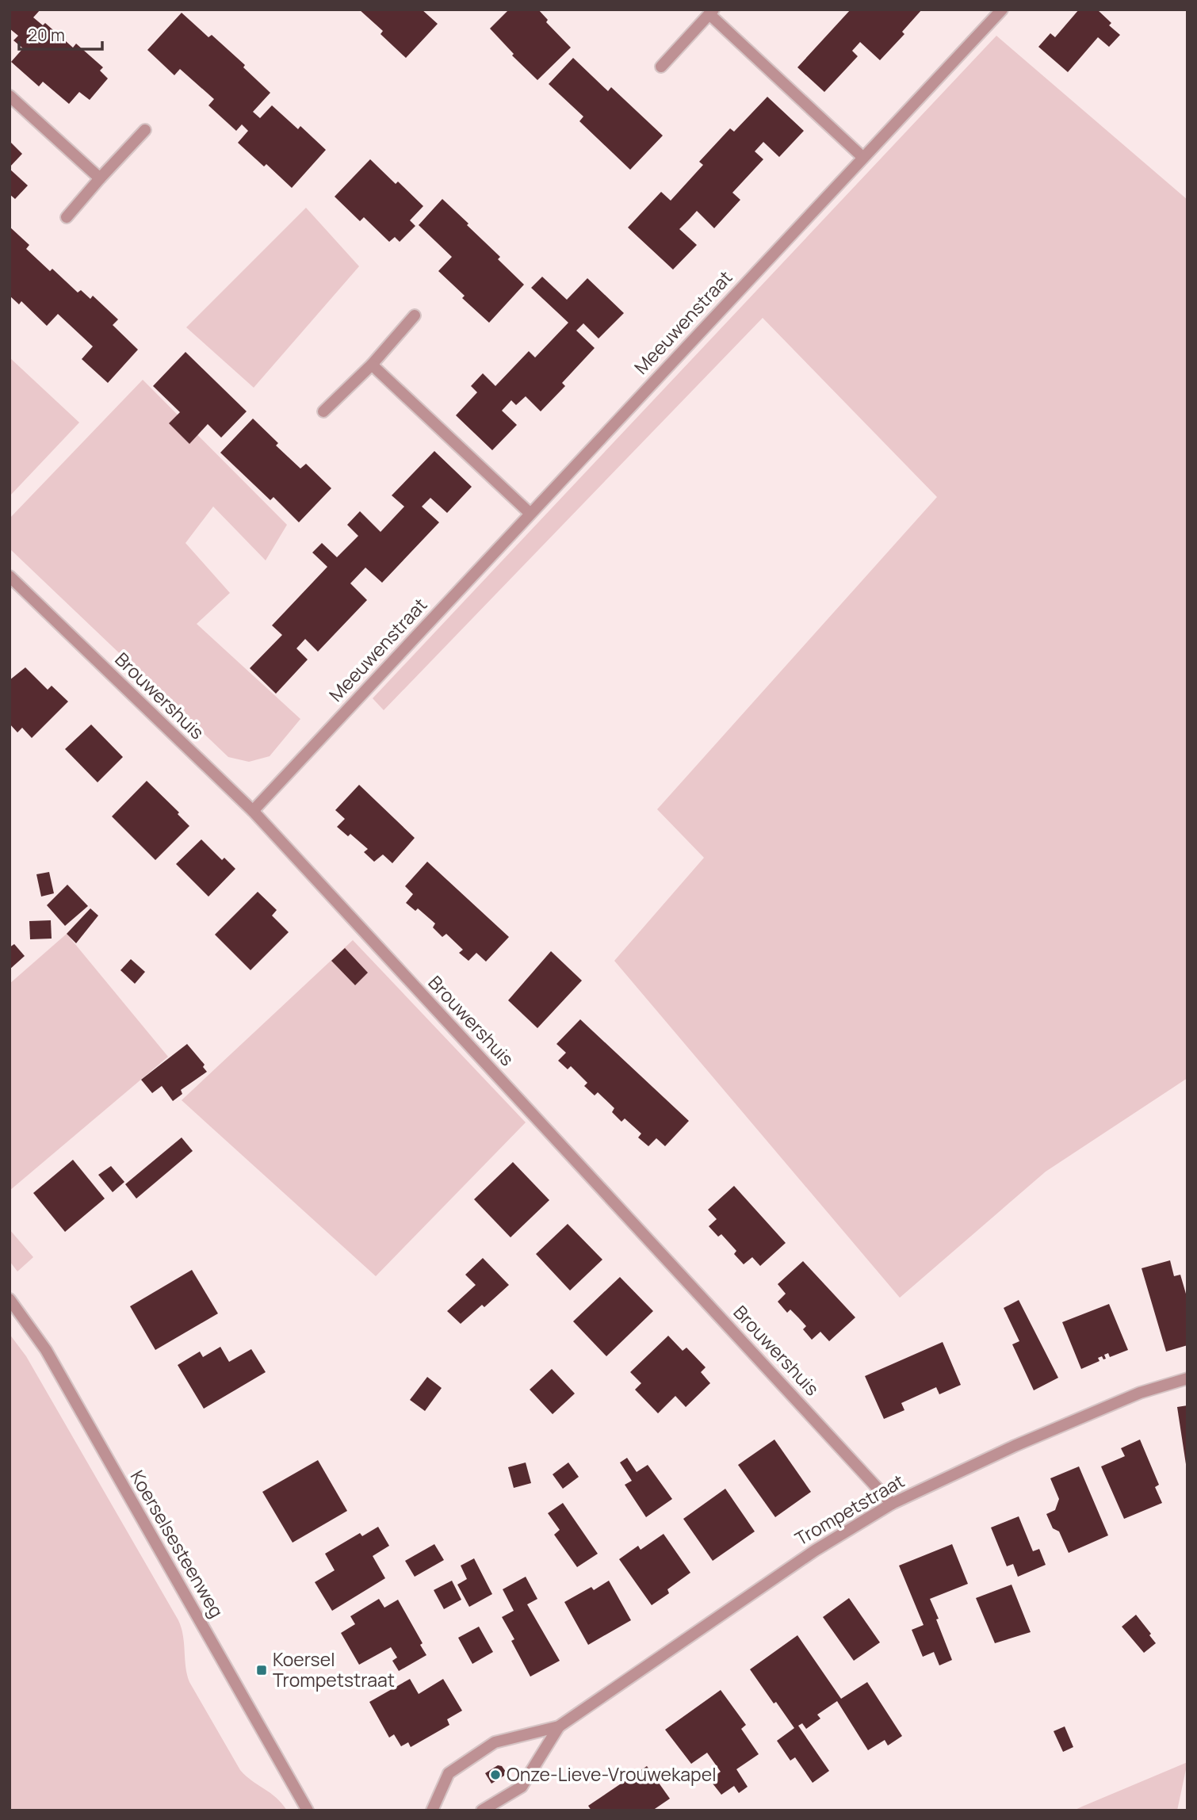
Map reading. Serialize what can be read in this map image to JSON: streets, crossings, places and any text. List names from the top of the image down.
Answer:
{
  "streets": {
    "street": [
      "Meeuwenstraat",
      "Brouwershuis",
      "Trompetstraat",
      "Koerselsesteenweg"
    ]
  },
  "crossings": [
    ["Meeuwenstraat", "Brouwershuis"],
    ["Brouwershuis", "Trompetstraat"]
  ],
  "places": {
    "transit": ["Koersel Trompetstraat"],
    "other": ["Onze-Lieve-Vrouwekapel"]
  },
  "scale_bar": "20 m"
}
